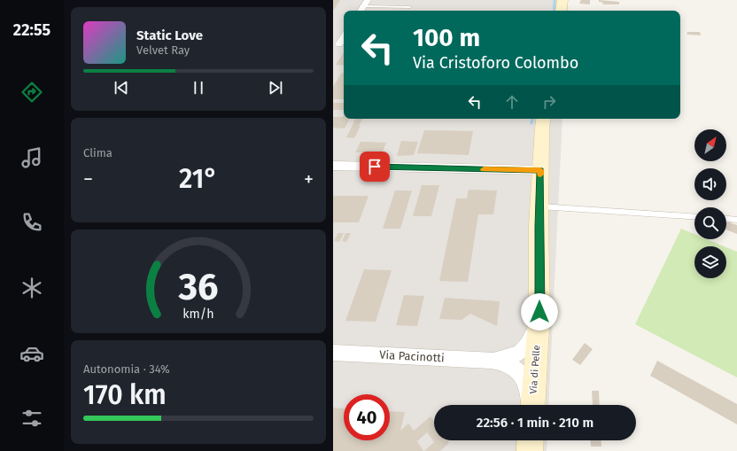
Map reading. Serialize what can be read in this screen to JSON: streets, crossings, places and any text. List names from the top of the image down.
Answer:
{
  "streets": {
    "street": ["Via Pacinotti", "Via di Pelle"]
  },
  "crossings": [
    ["Via Pacinotti", "Via di Pelle"]
  ],
  "north": "top right",
  "page": {
    "tabs": "22:55",
    "turn": ["100 m", "Via Cristoforo Colombo"],
    "song": ["Static Love", "Velvet Ray"],
    "tile": [
      "Clima",
      ["Autonomia · 34%", "170 km"]
    ],
    "heat": ["−", "21°", "+"],
    "limit": "40",
    "trip": "22:56 · 1 min · 210 m",
    "gauge": ["36", "km/h"]
  }
}
